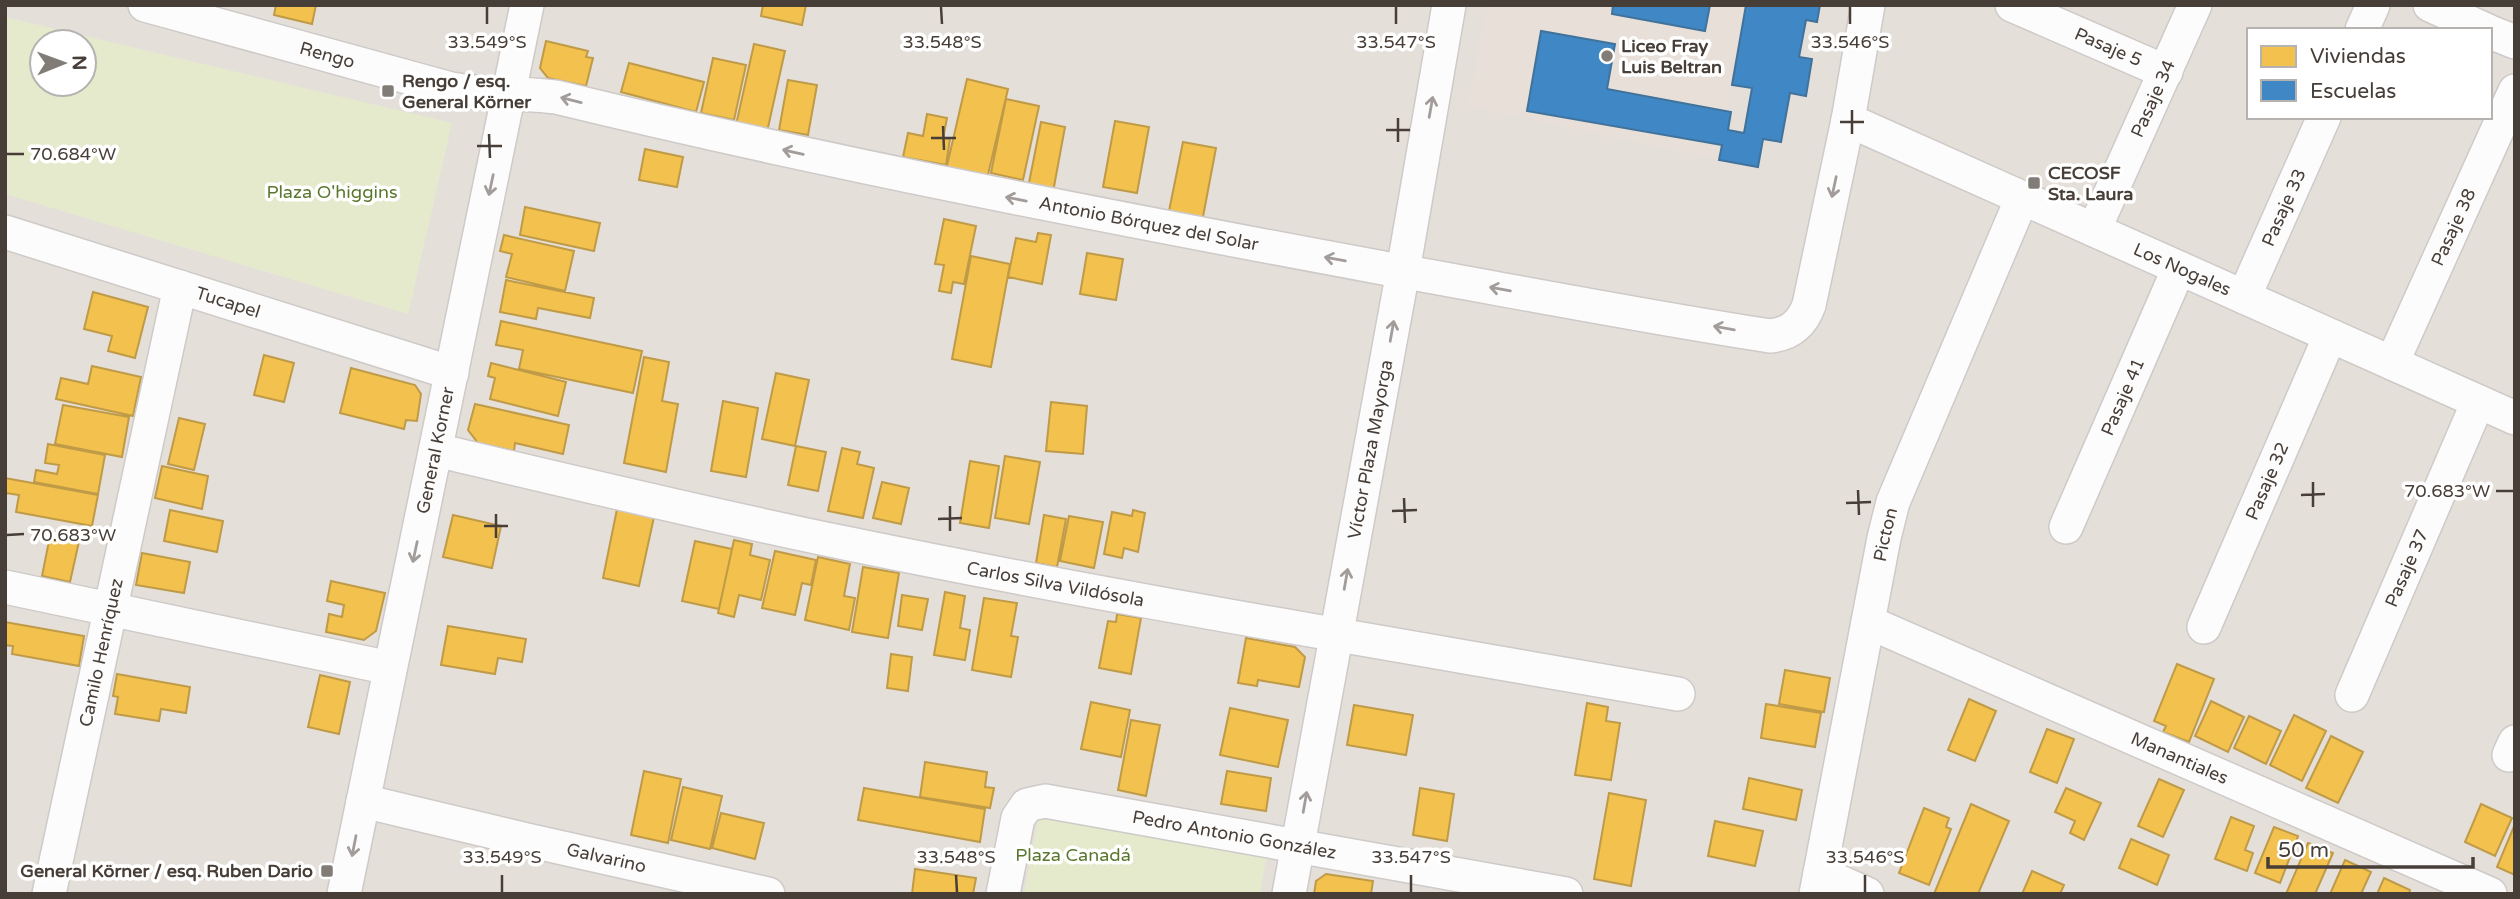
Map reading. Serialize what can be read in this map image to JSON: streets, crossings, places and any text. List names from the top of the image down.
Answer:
{
  "streets": {
    "street": [
      "Pasaje 5",
      "Rengo",
      "Pasaje 34",
      "Pasaje 33",
      "Antonio Bórquez del Solar",
      "Pasaje 38",
      "Los Nogales",
      "Tucapel",
      "Pasaje 41",
      "General Korner",
      "Víctor Plaza Mayorga",
      "Pasaje 32",
      "Picton",
      "Pasaje 37",
      "Carlos Silva Vildósola",
      "Camilo Henríquez",
      "Manantiales",
      "Pedro Antonio González",
      "Galvarino"
    ]
  },
  "crossings": [
    ["Pasaje 5", "Pasaje 34"],
    ["Rengo", "Antonio Bórquez del Solar"],
    ["Rengo", "General Korner"],
    ["Pasaje 34", "Los Nogales"],
    ["Pasaje 33", "Los Nogales"],
    ["Antonio Bórquez del Solar", "Los Nogales"],
    ["Antonio Bórquez del Solar", "General Korner"],
    ["Antonio Bórquez del Solar", "Víctor Plaza Mayorga"],
    ["Pasaje 38", "Los Nogales"],
    ["Los Nogales", "Pasaje 41"],
    ["Los Nogales", "Pasaje 32"],
    ["Los Nogales", "Picton"],
    ["Los Nogales", "Pasaje 37"],
    ["Tucapel", "General Korner"],
    ["Tucapel", "Camilo Henríquez"],
    ["General Korner", "Carlos Silva Vildósola"],
    ["General Korner", "Galvarino"],
    ["Víctor Plaza Mayorga", "Carlos Silva Vildósola"],
    ["Víctor Plaza Mayorga", "Pedro Antonio González"],
    ["Picton", "Manantiales"]
  ],
  "one_way": ["Antonio Bórquez del Solar", "General Korner", "Víctor Plaza Mayorga"],
  "parks": ["Plaza O'higgins", "Plaza Canadá"],
  "places": {
    "other": ["Liceo Fray Luis Beltran"],
    "transit": ["Rengo / esq. General Körner", "CECOSF Sta. Laura", "General Körner / esq. Ruben Dario"]
  },
  "legend": ["Viviendas", "Escuelas"],
  "scale_bar": "50 m",
  "north": "right",
  "coordinates": [
    "33.549°S",
    "33.548°S",
    "33.547°S",
    "33.546°S",
    "70.684°W",
    "70.683°W"
  ]
}
